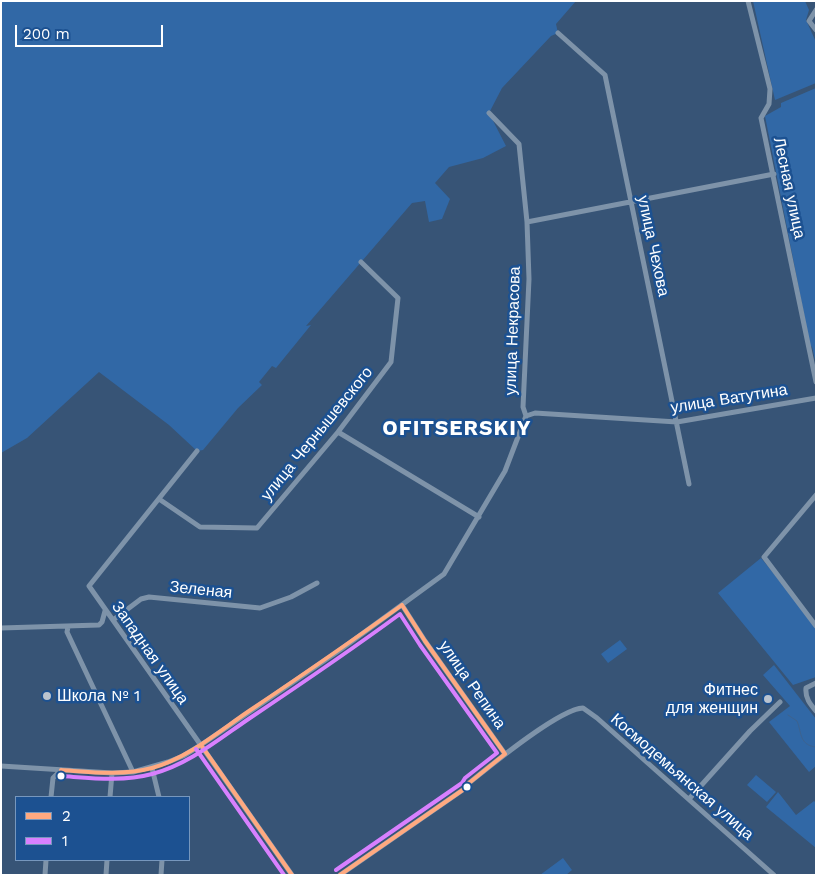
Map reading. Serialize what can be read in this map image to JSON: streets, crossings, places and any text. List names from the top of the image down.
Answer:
{
  "streets": {
    "street": [
      "Лесная улица",
      "улица Чехова",
      "улица Некрасова",
      "улица Ватутина",
      "улица Чернышевского",
      "Зеленая",
      "Западная улица",
      "улица Репина",
      "Космодемьянская улица"
    ]
  },
  "crossings": [
    ["улица Чехова", "улица Ватутина"],
    ["улица Некрасова", "улица Ватутина"],
    ["улица Некрасова", "Западная улица"],
    ["улица Некрасова", "улица Репина"],
    ["улица Чернышевского", "Западная улица"],
    ["Зеленая", "Западная улица"],
    ["улица Репина", "Космодемьянская улица"]
  ],
  "districts": ["OFITSERSKIY"],
  "places": ["Школа № 1", "Фитнес для женщин"],
  "lines": ["transit line 2", "transit line 1"],
  "legend": ["2", "1"],
  "scale_bar": "200 m"
}
